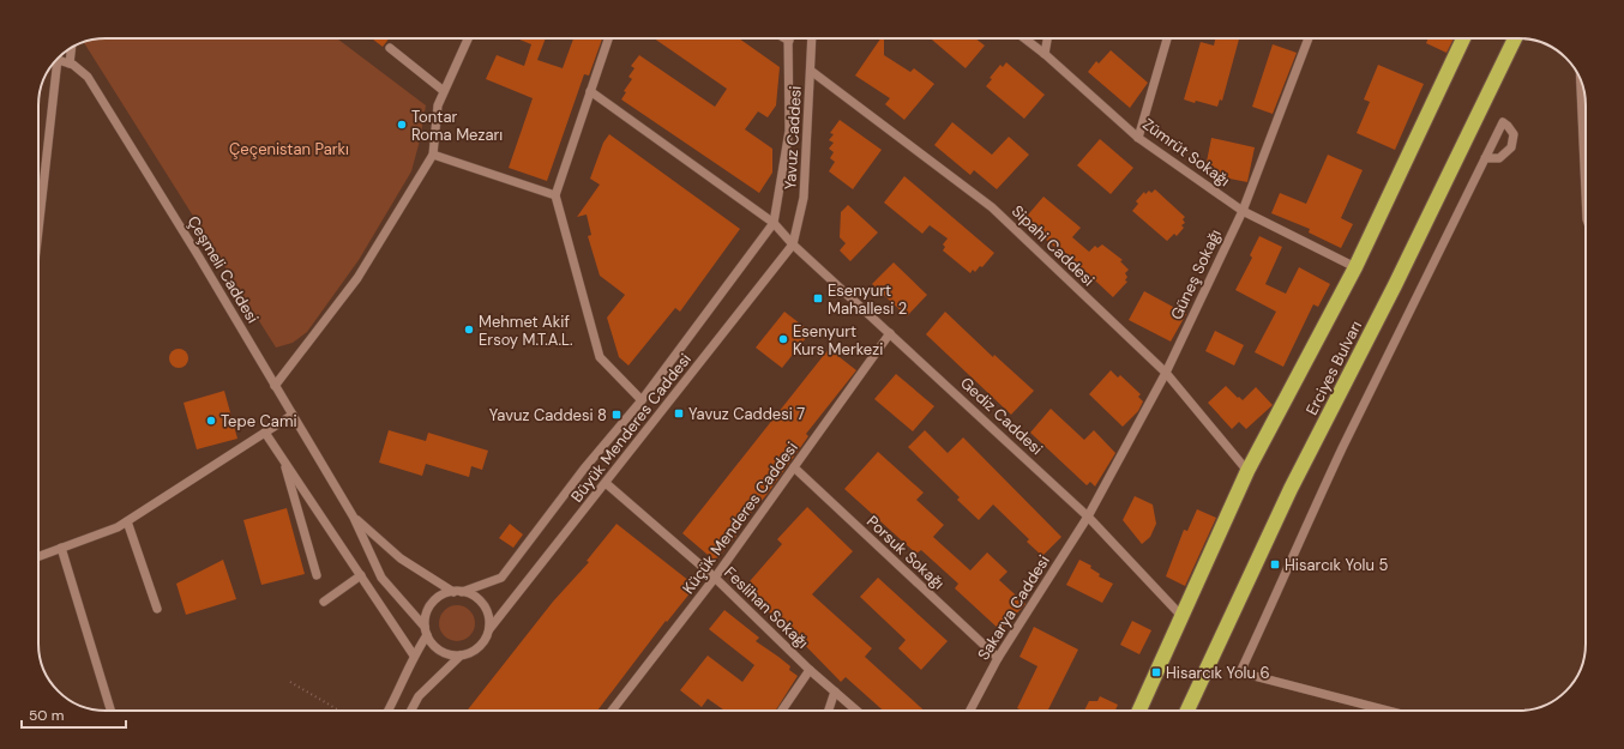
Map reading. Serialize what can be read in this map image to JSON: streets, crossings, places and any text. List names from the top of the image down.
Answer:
{
  "streets": {
    "highway": ["Erciyes Bulvarı"],
    "street": [
      "Yavuz Caddesi",
      "Zümrüt Sokağı",
      "Sipahi Caddesi",
      "Çeşmeli Caddesi",
      "Güneş Sokağı",
      "Gediz Caddesi",
      "Büyük Menderes Caddesi",
      "Küçük Menderes Caddesi",
      "Porsuk Sokağı",
      "Feslihan Sokağı",
      "Sakarya Caddesi"
    ]
  },
  "crossings": [
    ["Yavuz Caddesi", "Sipahi Caddesi"],
    ["Yavuz Caddesi", "Gediz Caddesi"],
    ["Yavuz Caddesi", "Büyük Menderes Caddesi"],
    ["Zümrüt Sokağı", "Güneş Sokağı"],
    ["Zümrüt Sokağı", "Erciyes Bulvarı"],
    ["Sipahi Caddesi", "Güneş Sokağı"],
    ["Sipahi Caddesi", "Erciyes Bulvarı"],
    ["Çeşmeli Caddesi", "Büyük Menderes Caddesi"],
    ["Güneş Sokağı", "Gediz Caddesi"],
    ["Güneş Sokağı", "Sakarya Caddesi"],
    ["Erciyes Bulvarı", "Gediz Caddesi"],
    ["Gediz Caddesi", "Büyük Menderes Caddesi"],
    ["Gediz Caddesi", "Küçük Menderes Caddesi"],
    ["Gediz Caddesi", "Sakarya Caddesi"],
    ["Büyük Menderes Caddesi", "Feslihan Sokağı"],
    ["Küçük Menderes Caddesi", "Porsuk Sokağı"],
    ["Küçük Menderes Caddesi", "Feslihan Sokağı"],
    ["Porsuk Sokağı", "Sakarya Caddesi"]
  ],
  "parks": ["Çeçenistan Parkı"],
  "places": {
    "other": [
      "Tontar Roma Mezarı",
      "Mehmet Akif Ersoy M.T.A.L.",
      "Esenyurt Kurs Merkezi",
      "Tepe Cami"
    ],
    "transit": [
      "Esenyurt Mahallesi 2",
      "Yavuz Caddesi 7",
      "Yavuz Caddesi 8",
      "Hisarcık Yolu 5",
      "Hisarcık Yolu 6"
    ]
  },
  "scale_bar": "50 m"
}
